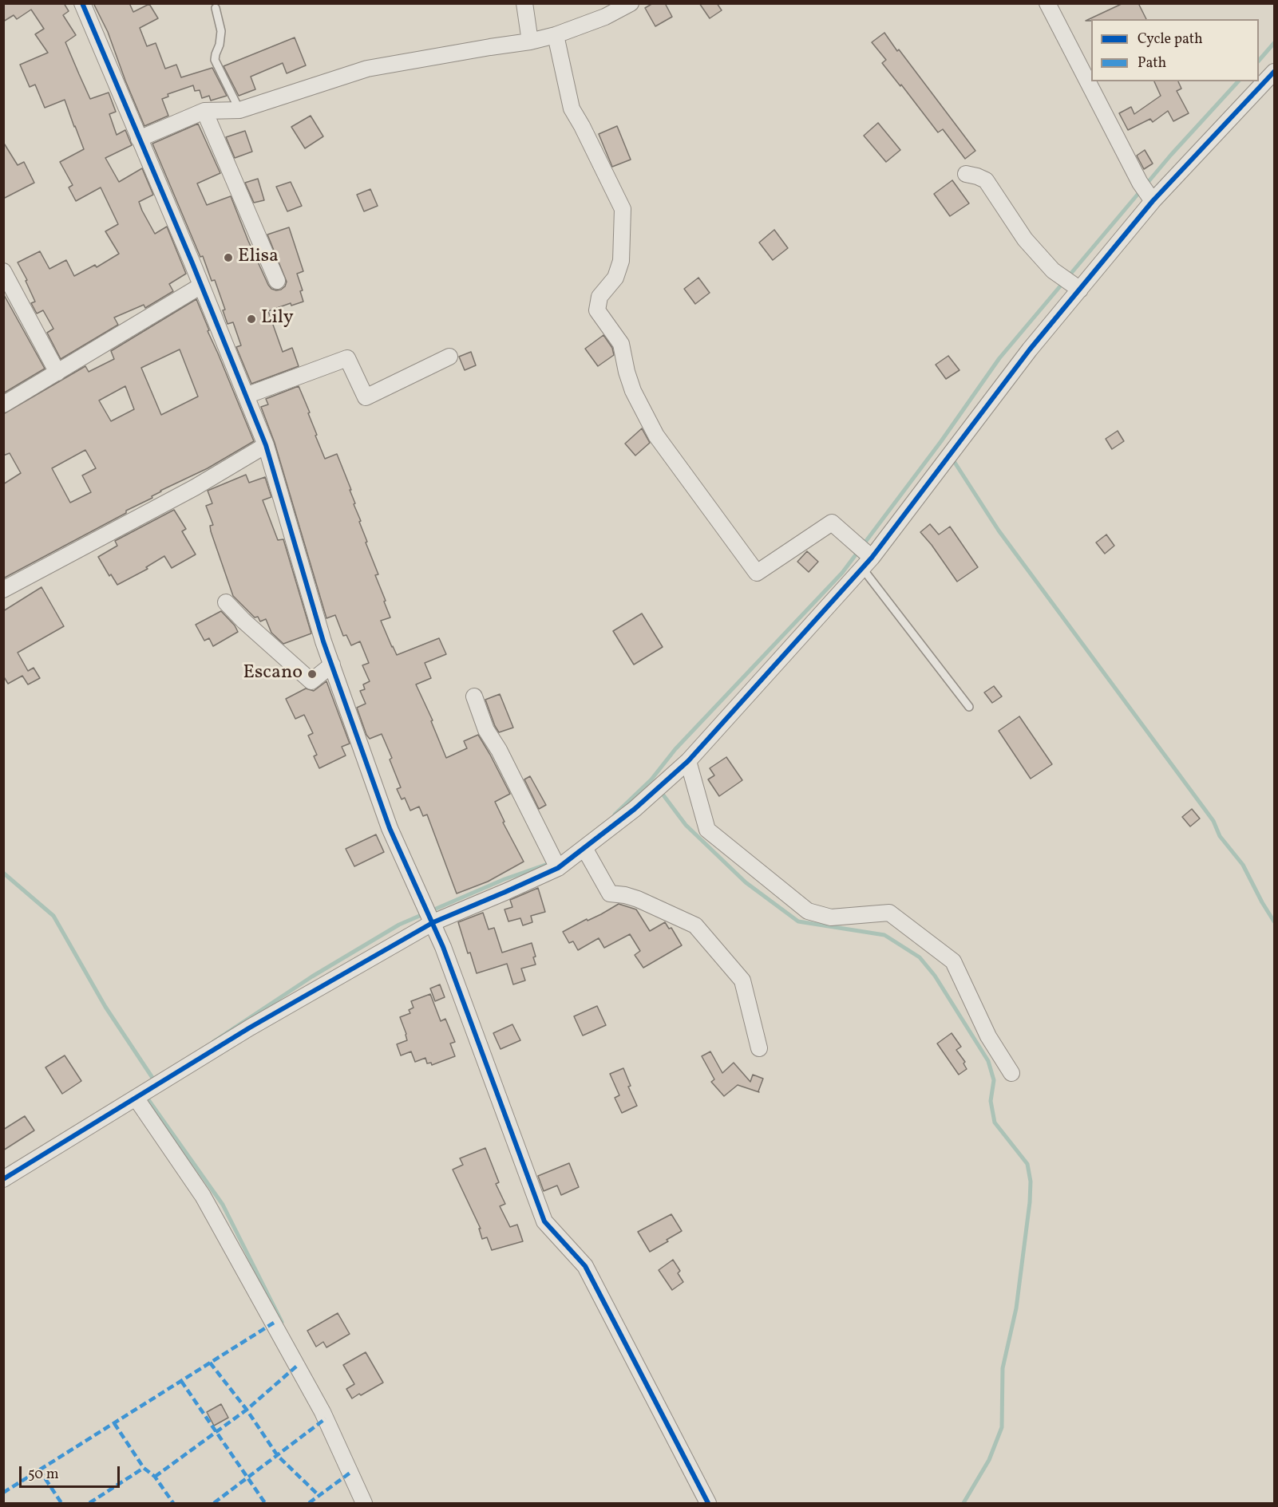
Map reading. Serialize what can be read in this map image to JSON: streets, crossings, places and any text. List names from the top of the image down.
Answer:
{
  "places": ["Elisa", "Lily", "Escano"],
  "legend": ["Cycle path", "Path"],
  "scale_bar": "50 m"
}
